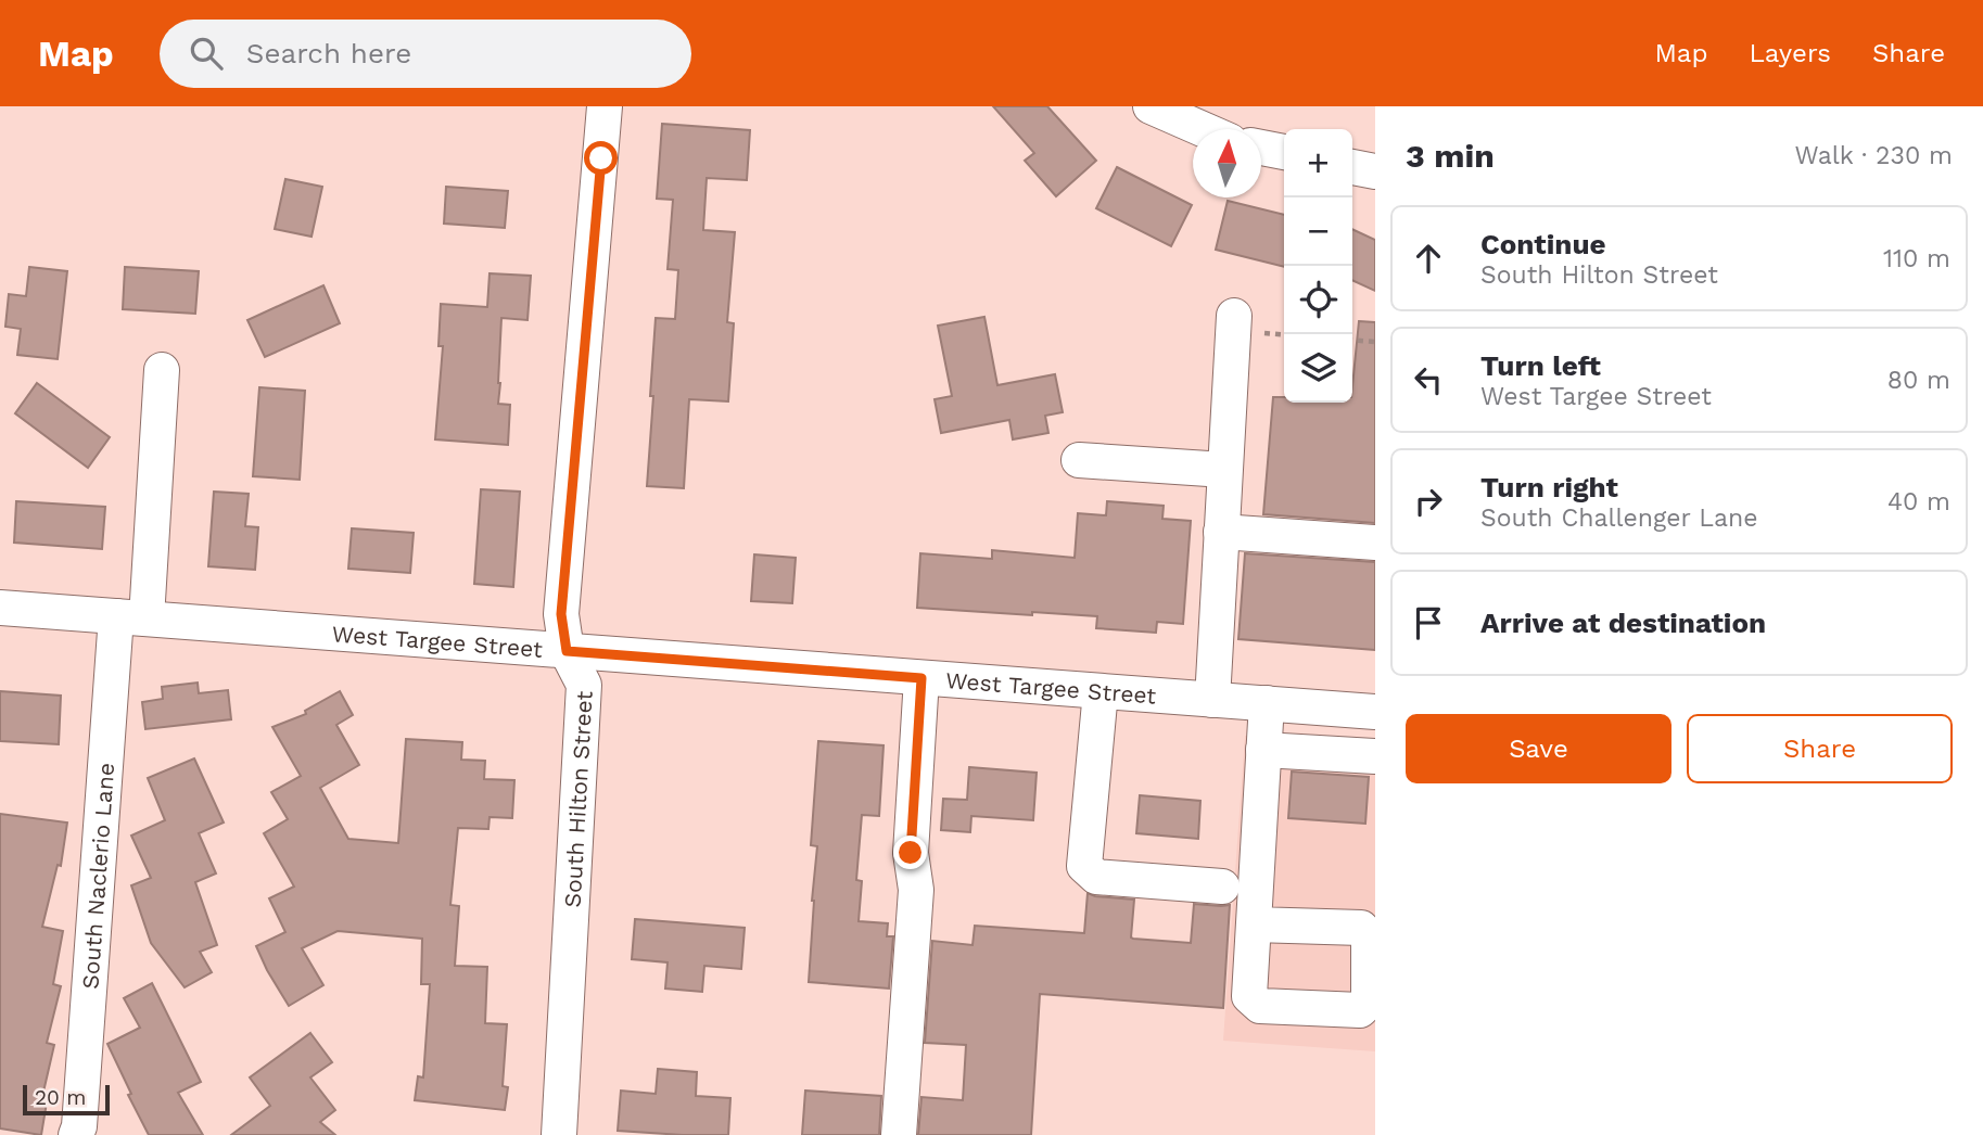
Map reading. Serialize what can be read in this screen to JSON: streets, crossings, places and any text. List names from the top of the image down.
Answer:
{
  "streets": {
    "street": ["West Targee Street", "South Hilton Street", "South Naclerio Lane"]
  },
  "crossings": [
    ["West Targee Street", "South Hilton Street"],
    ["West Targee Street", "South Naclerio Lane"]
  ],
  "scale_bar": "20 m",
  "north": "top",
  "page": {
    "header": "Map",
    "search": "Search here",
    "nav": ["Map", "Layers", "Share"],
    "heading": ["3 min", "Walk · 230 m"],
    "map_buttons": ["+", "−"],
    "list": [
      ["Continue", "South Hilton Street", "110 m"],
      ["Turn left", "West Targee Street", "80 m"],
      ["Turn right", "South Challenger Lane", "40 m"],
      "Arrive at destination"
    ],
    "buttons": ["Save", "Share"],
    "scale": "20 m"
  }
}
